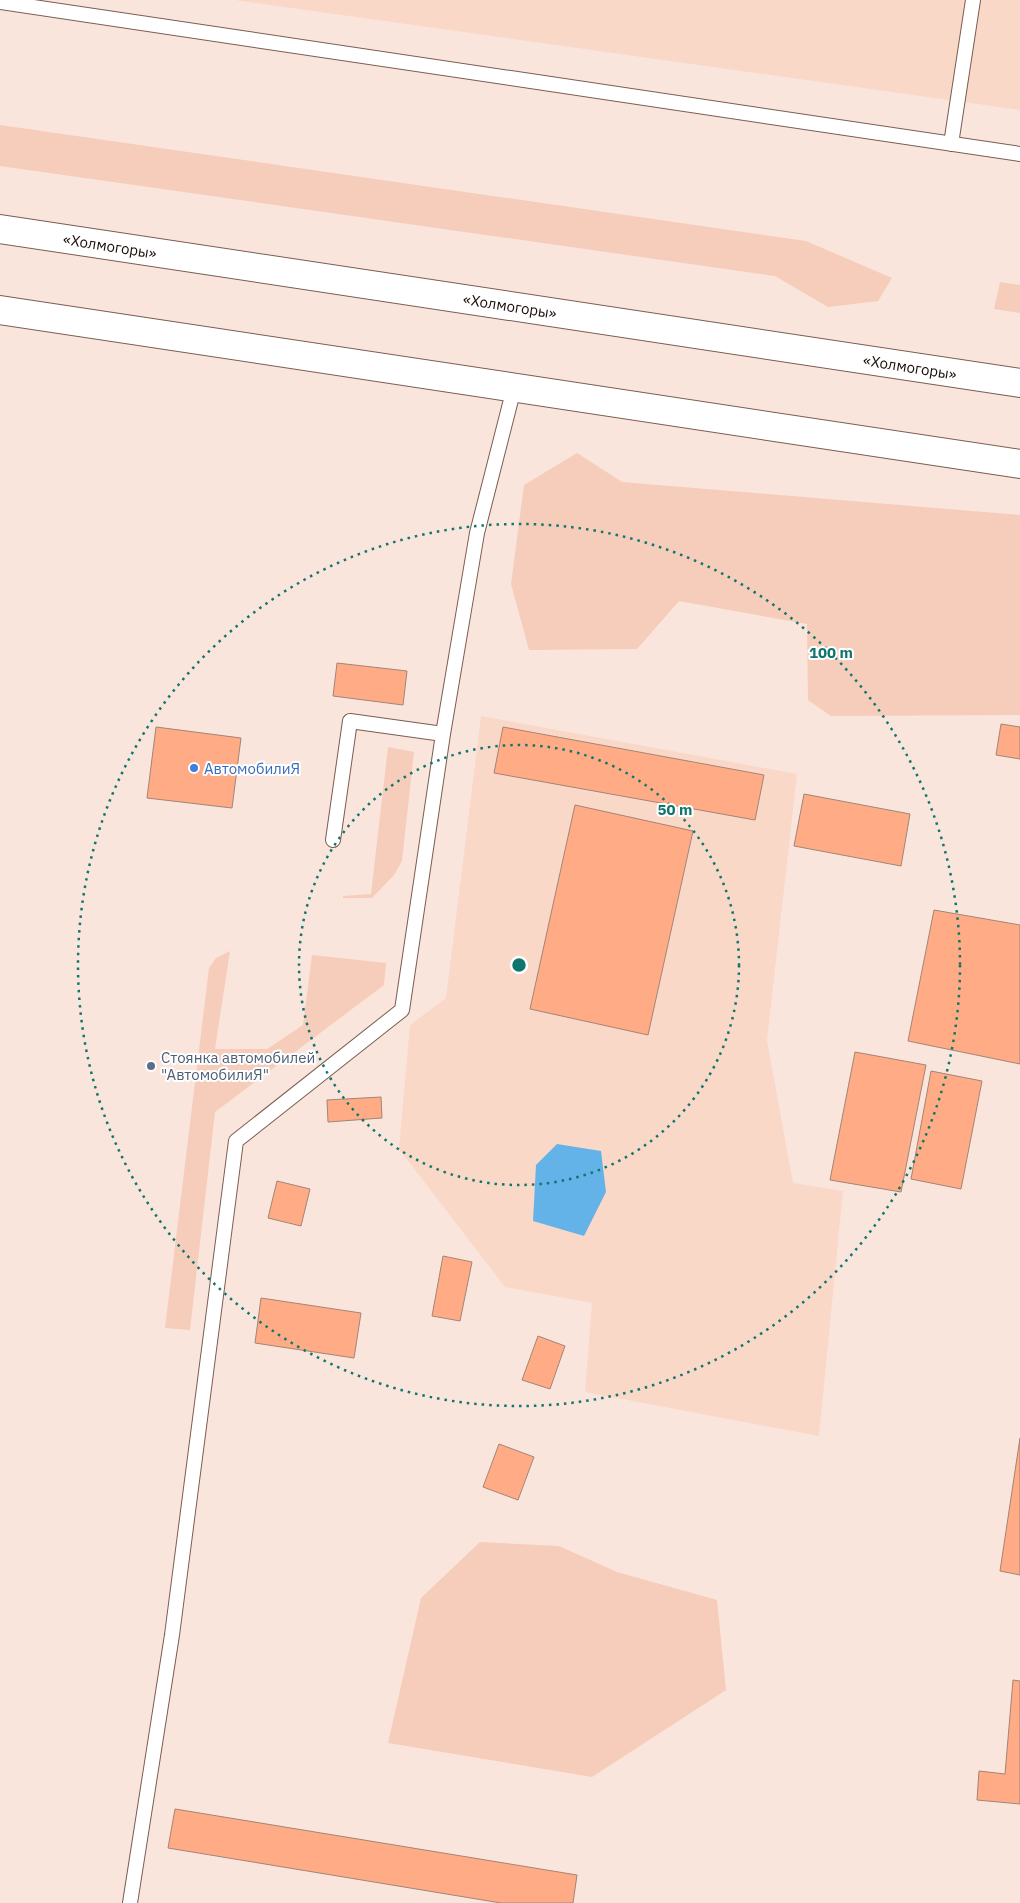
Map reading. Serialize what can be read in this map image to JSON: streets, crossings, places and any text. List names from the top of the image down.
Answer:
{
  "streets": {
    "highway": ["«Холмогоры»"]
  },
  "places": ["АвтомобилиЯ", "Стоянка автомобилей \"АвтомобилиЯ\""],
  "rings": ["100 m", "50 m"]
}
